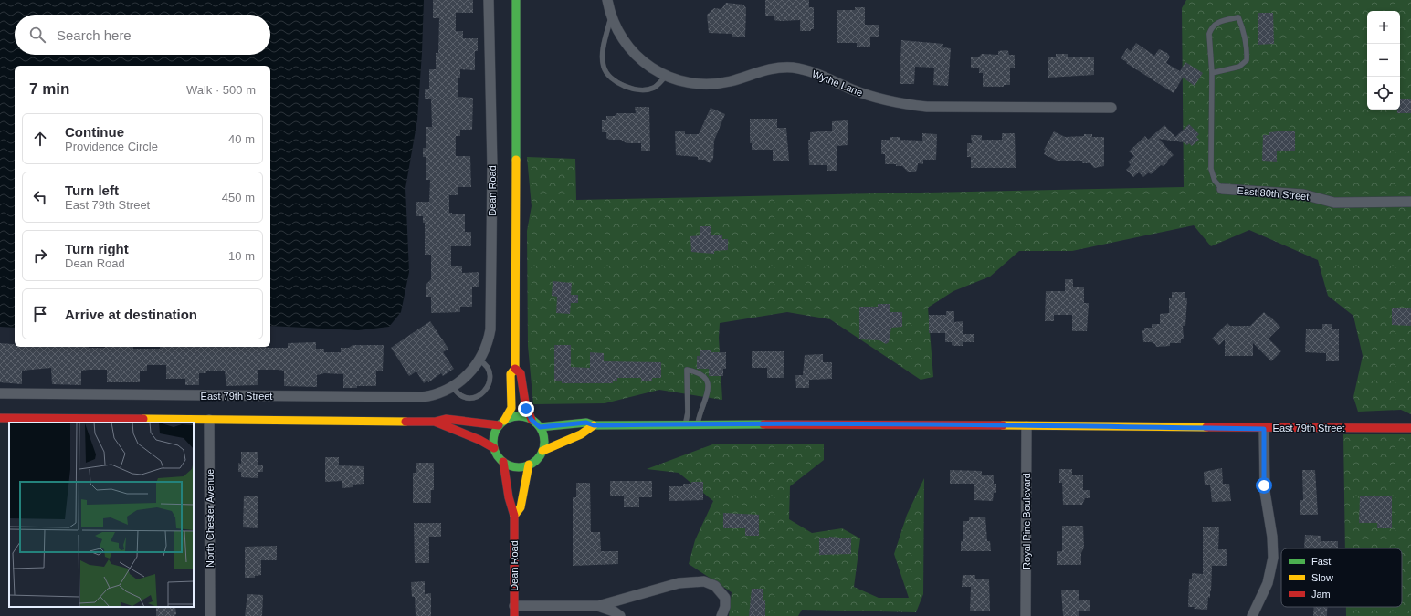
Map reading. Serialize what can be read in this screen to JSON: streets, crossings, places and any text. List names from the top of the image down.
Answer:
{
  "streets": {
    "street": [
      "Wythe Lane",
      "Dean Road",
      "East 80th Street",
      "East 79th Street",
      "North Chester Avenue",
      "Royal Pine Boulevard"
    ]
  },
  "crossings": [
    ["Dean Road", "East 79th Street"],
    ["East 79th Street", "Royal Pine Boulevard"]
  ],
  "legend": ["Fast", "Slow", "Jam"],
  "page": {
    "map_buttons": ["+", "−"],
    "search": "Search here",
    "heading": ["7 min", "Walk · 500 m"],
    "list": [
      ["Continue", "Providence Circle", "40 m"],
      ["Turn left", "East 79th Street", "450 m"],
      ["Turn right", "Dean Road", "10 m"],
      "Arrive at destination"
    ]
  }
}
